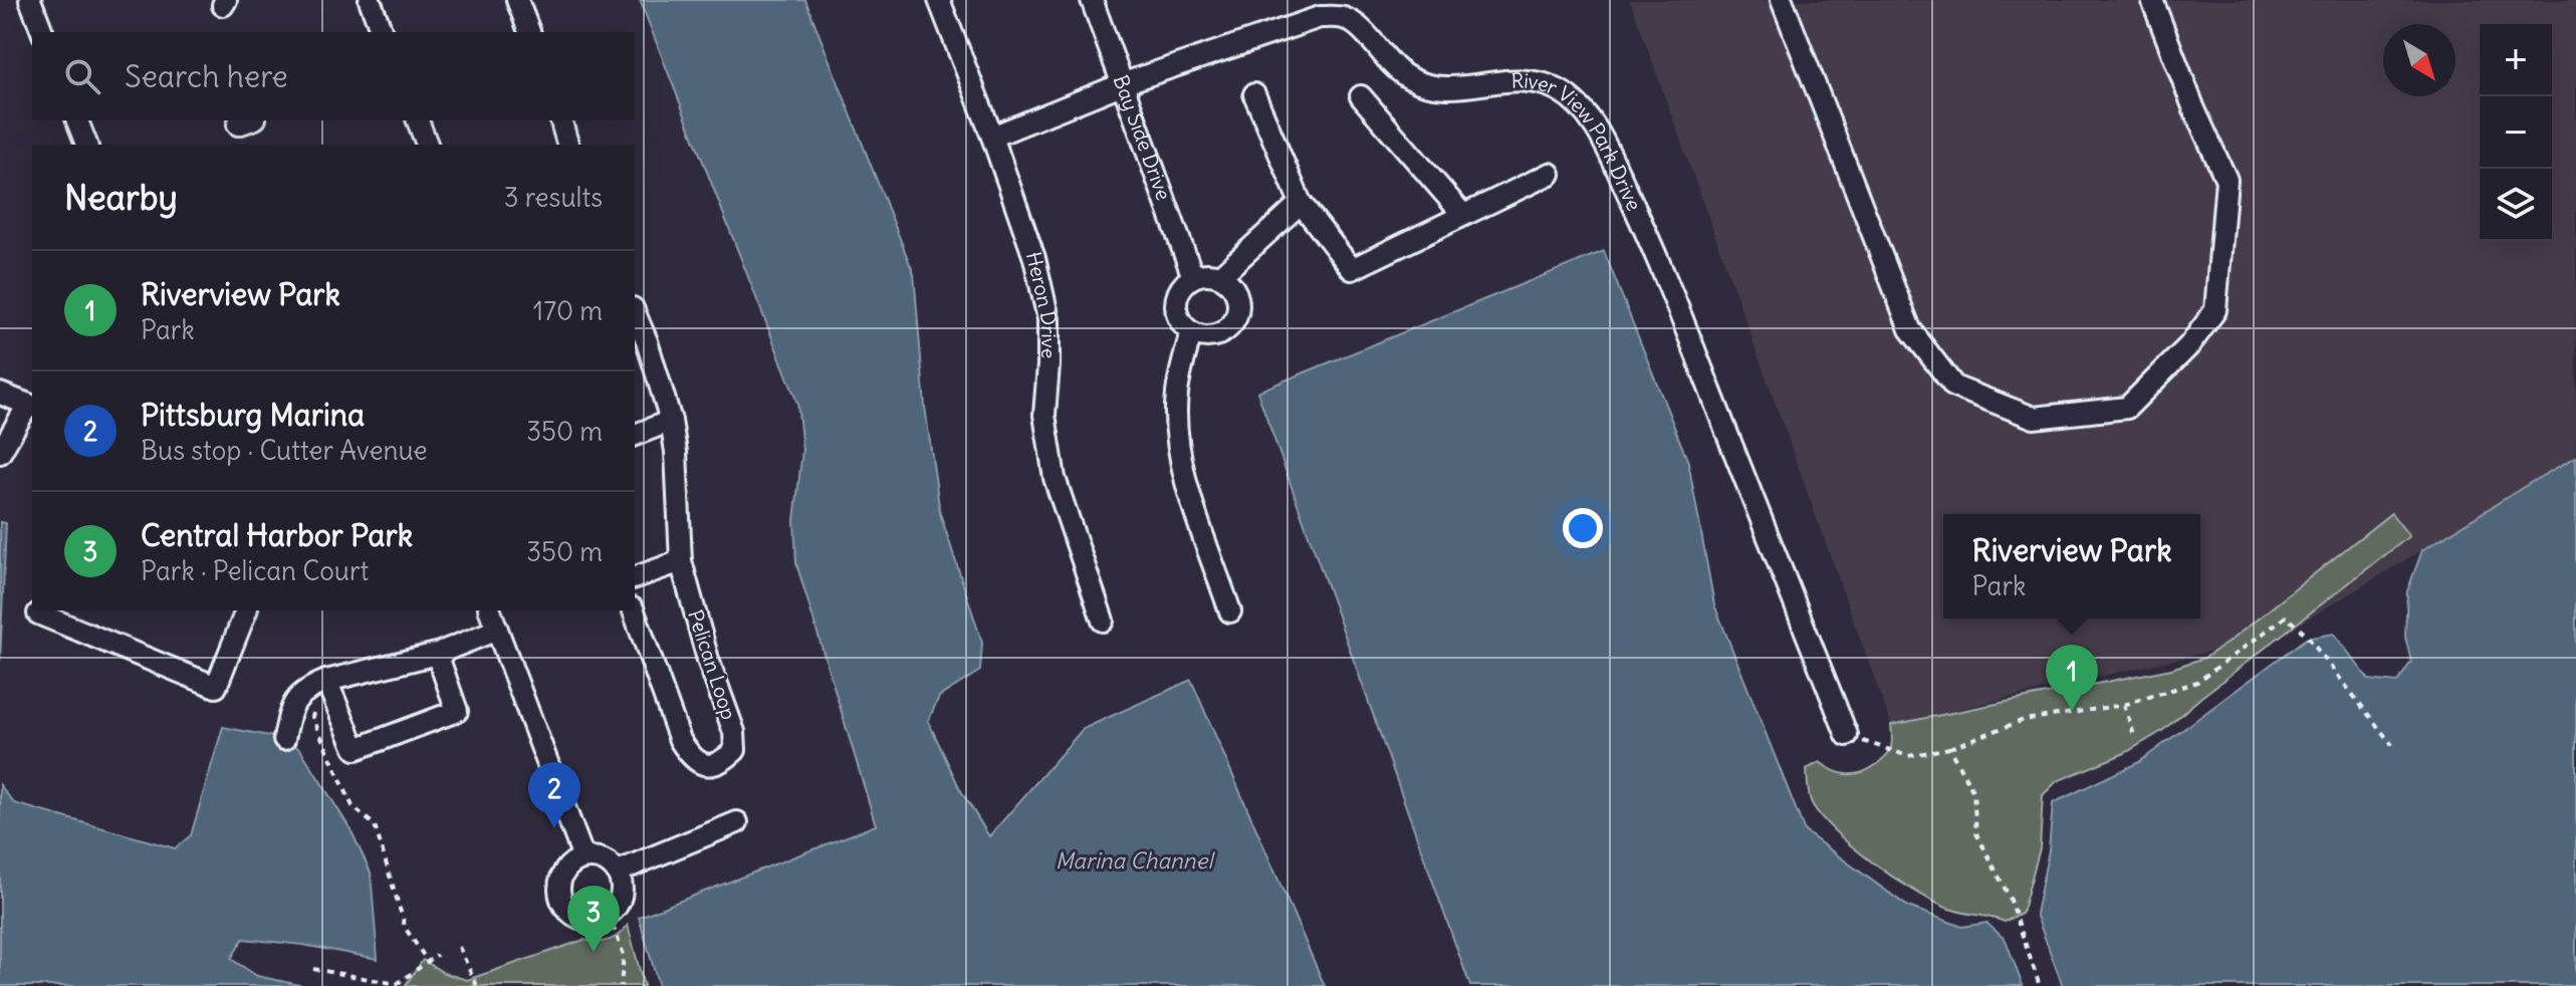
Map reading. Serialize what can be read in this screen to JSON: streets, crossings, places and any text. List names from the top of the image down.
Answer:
{
  "streets": {
    "street": [
      "Bay Side Drive",
      "River View Park Drive",
      "Heron Drive",
      "Pelican Loop"
    ]
  },
  "crossings": [
    ["Bay Side Drive", "River View Park Drive"],
    ["River View Park Drive", "Heron Drive"]
  ],
  "water": ["Marina Channel"],
  "north": "bottom right",
  "page": {
    "map_buttons": ["+", "−"],
    "search": "Search here",
    "heading": ["Nearby", "3 results"],
    "list": [
      {
        "mark": "1",
        "name": "Riverview Park",
        "note": "Park",
        "value": "170 m"
      },
      {
        "mark": "2",
        "name": "Pittsburg Marina",
        "note": "Bus stop · Cutter Avenue",
        "value": "350 m"
      },
      {
        "mark": "3",
        "name": "Central Harbor Park",
        "note": "Park · Pelican Court",
        "value": "350 m"
      }
    ],
    "popup": ["Riverview Park", "Park"],
    "pins": ["1", "2", "3"]
  }
}
